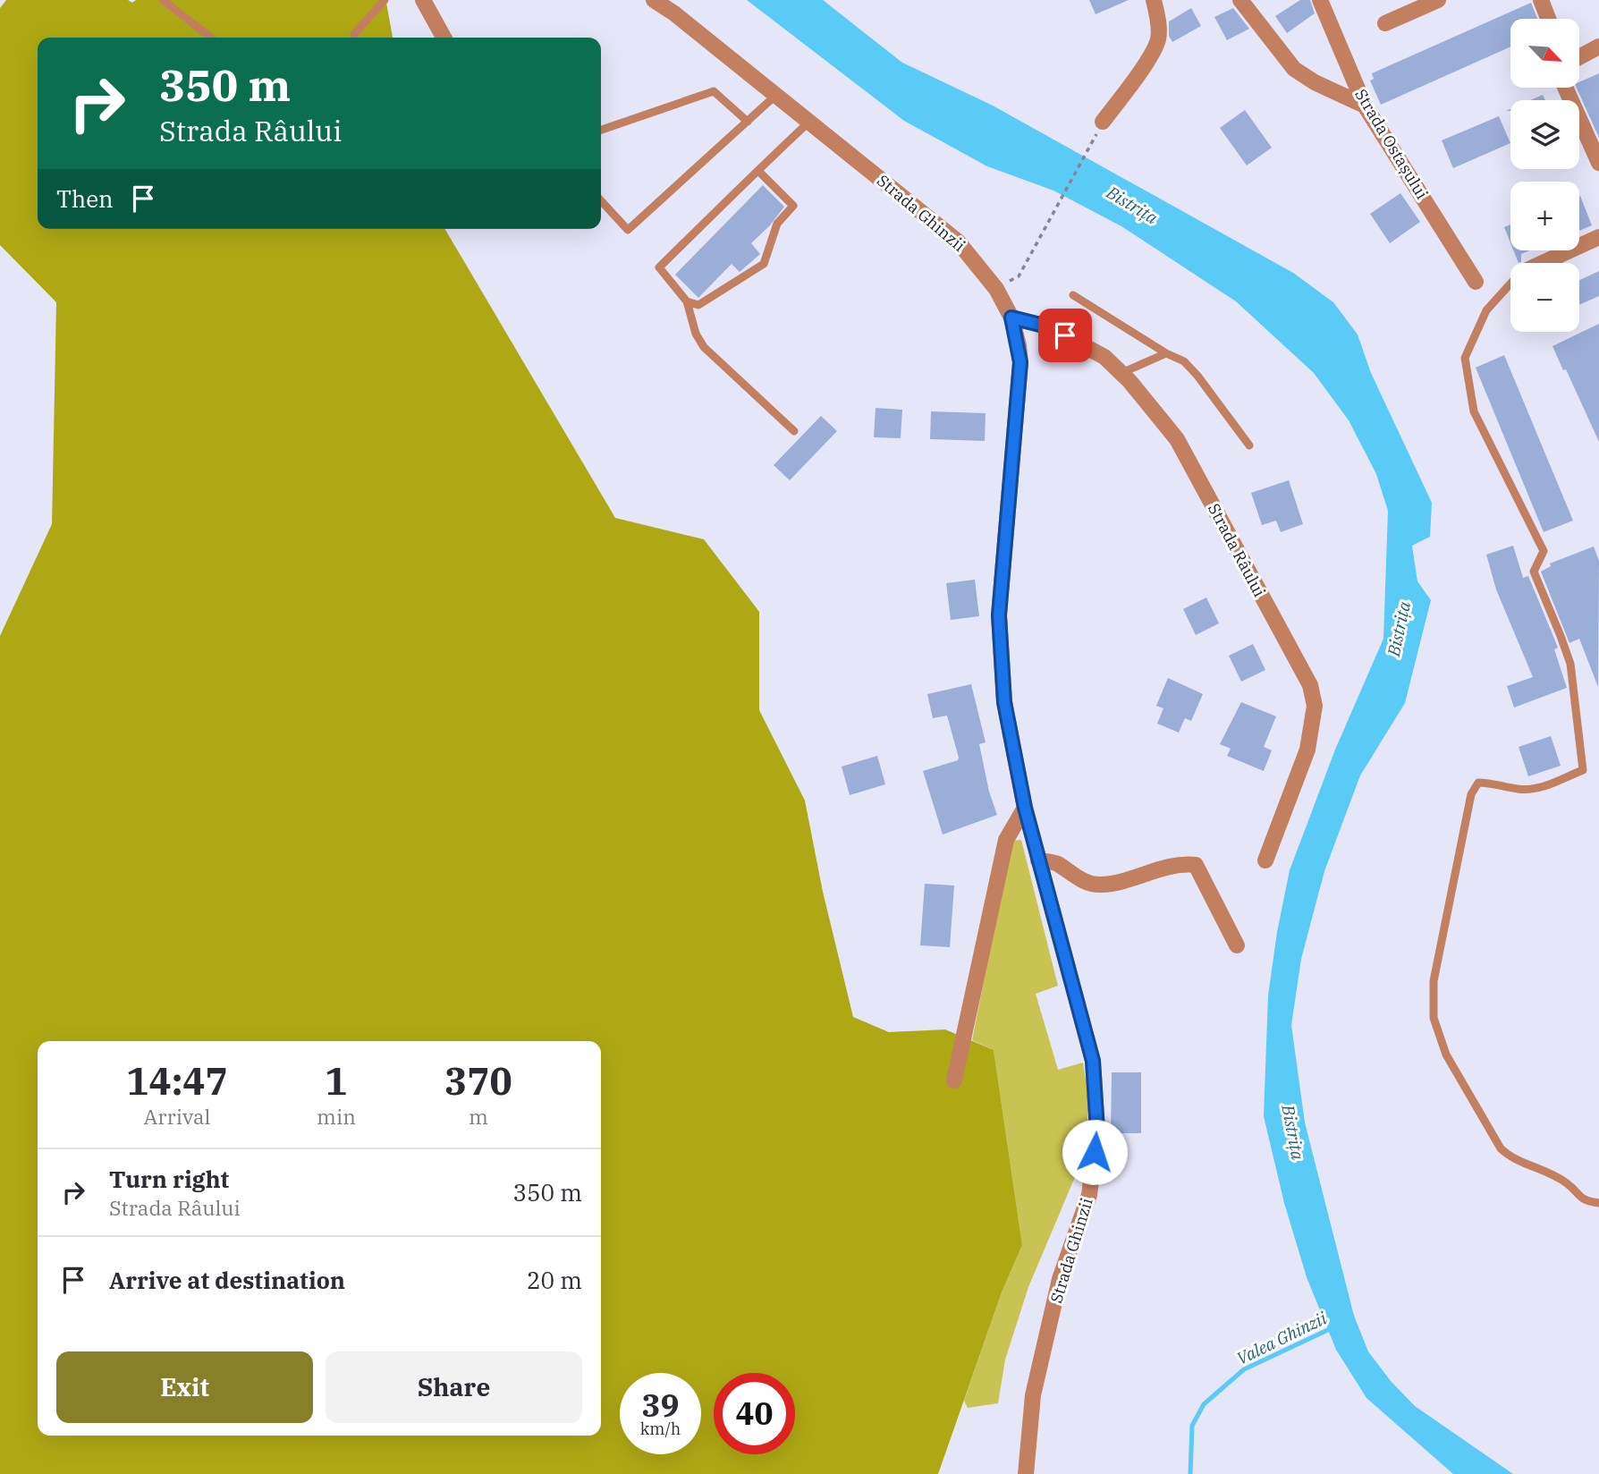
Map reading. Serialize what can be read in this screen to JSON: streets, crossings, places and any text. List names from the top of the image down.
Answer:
{
  "streets": {
    "street": ["Strada Ostașului", "Strada Ghinzii", "Strada Râului"]
  },
  "crossings": [
    ["Strada Ghinzii", "Strada Râului"]
  ],
  "water": ["Bistrița", "Valea Ghinzii"],
  "north": "bottom right",
  "page": {
    "map_buttons": ["+", "−"],
    "turn": ["350 m", "Strada Râului"],
    "then": "Then",
    "eta": [
      "14:47",
      "Arrival",
      "1",
      "min",
      "370",
      "m"
    ],
    "list": [
      {
        "name": "Turn right",
        "note": "Strada Râului",
        "value": "350 m"
      },
      {
        "name": "Arrive at destination",
        "value": "20 m"
      }
    ],
    "buttons": ["Exit", "Share"],
    "speed": "39 km/h",
    "limit": "40"
  }
}
